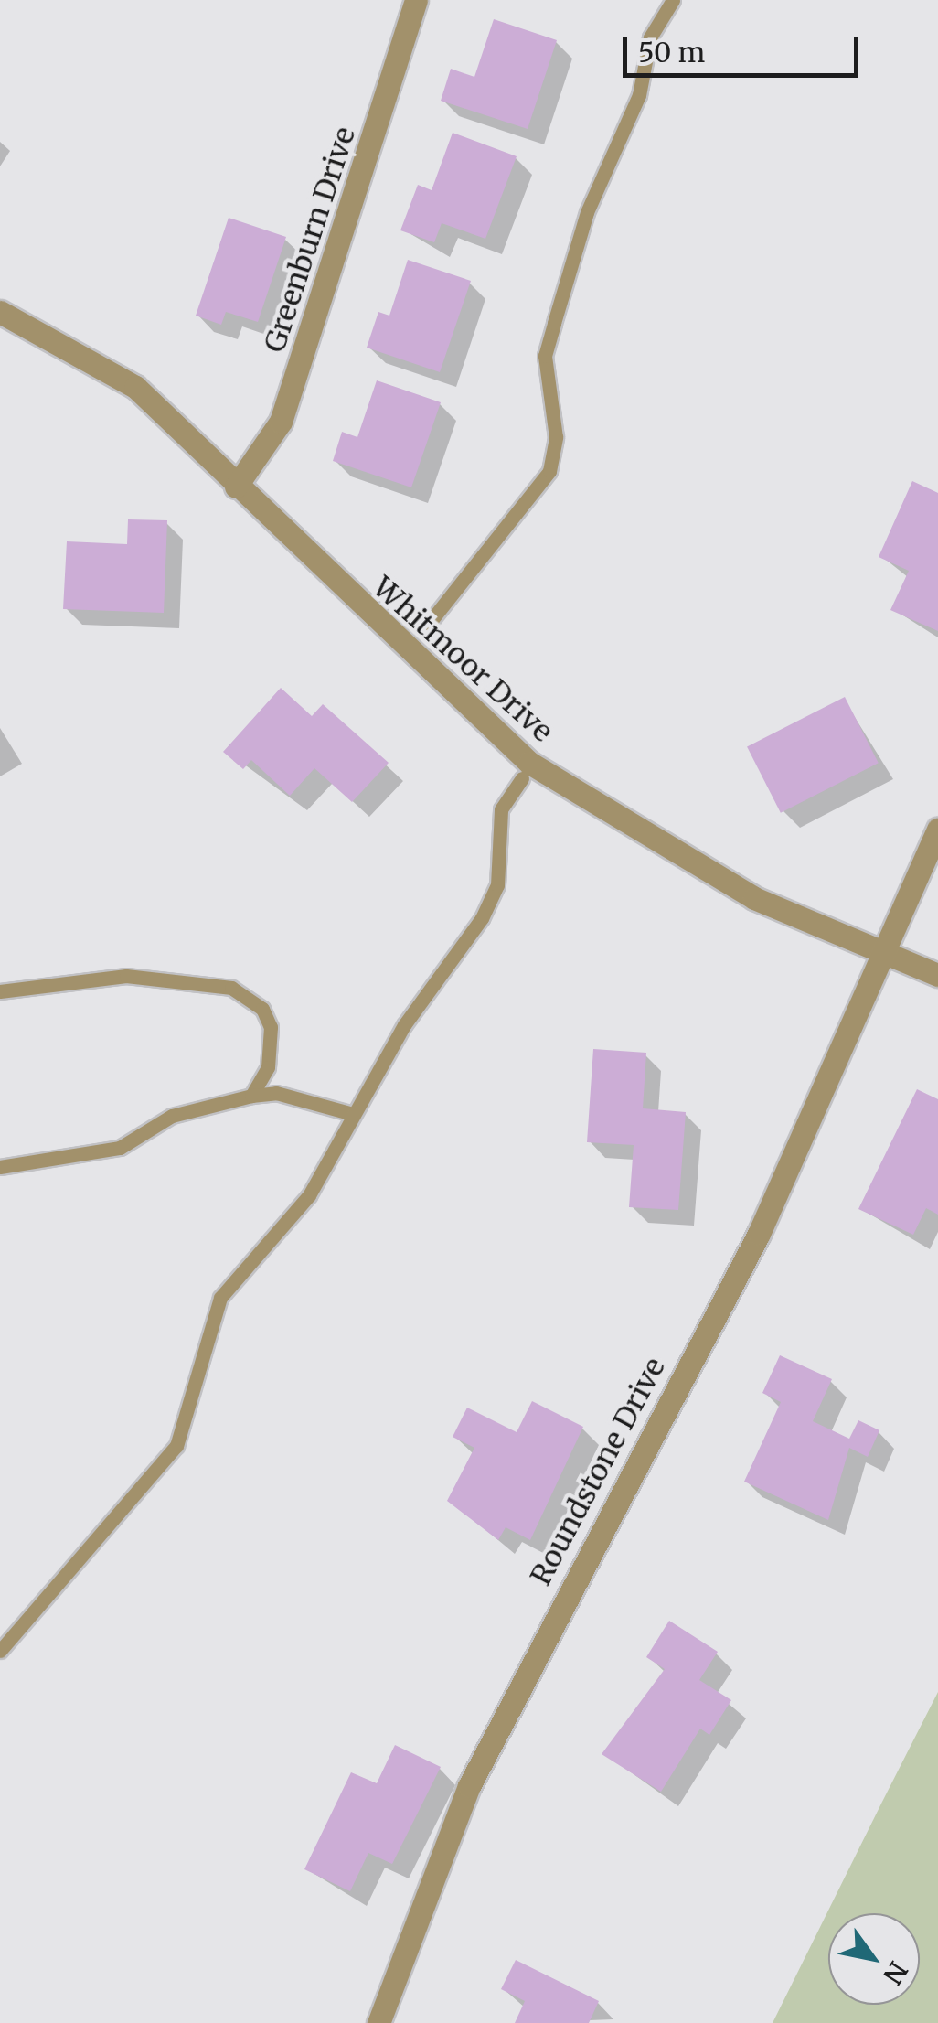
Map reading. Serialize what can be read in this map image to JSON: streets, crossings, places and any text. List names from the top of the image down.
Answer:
{
  "streets": {
    "street": ["Greenburn Drive", "Whitmoor Drive", "Roundstone Drive"]
  },
  "crossings": [
    ["Greenburn Drive", "Whitmoor Drive"],
    ["Whitmoor Drive", "Roundstone Drive"]
  ],
  "scale_bar": "50 m",
  "north": "bottom right"
}
